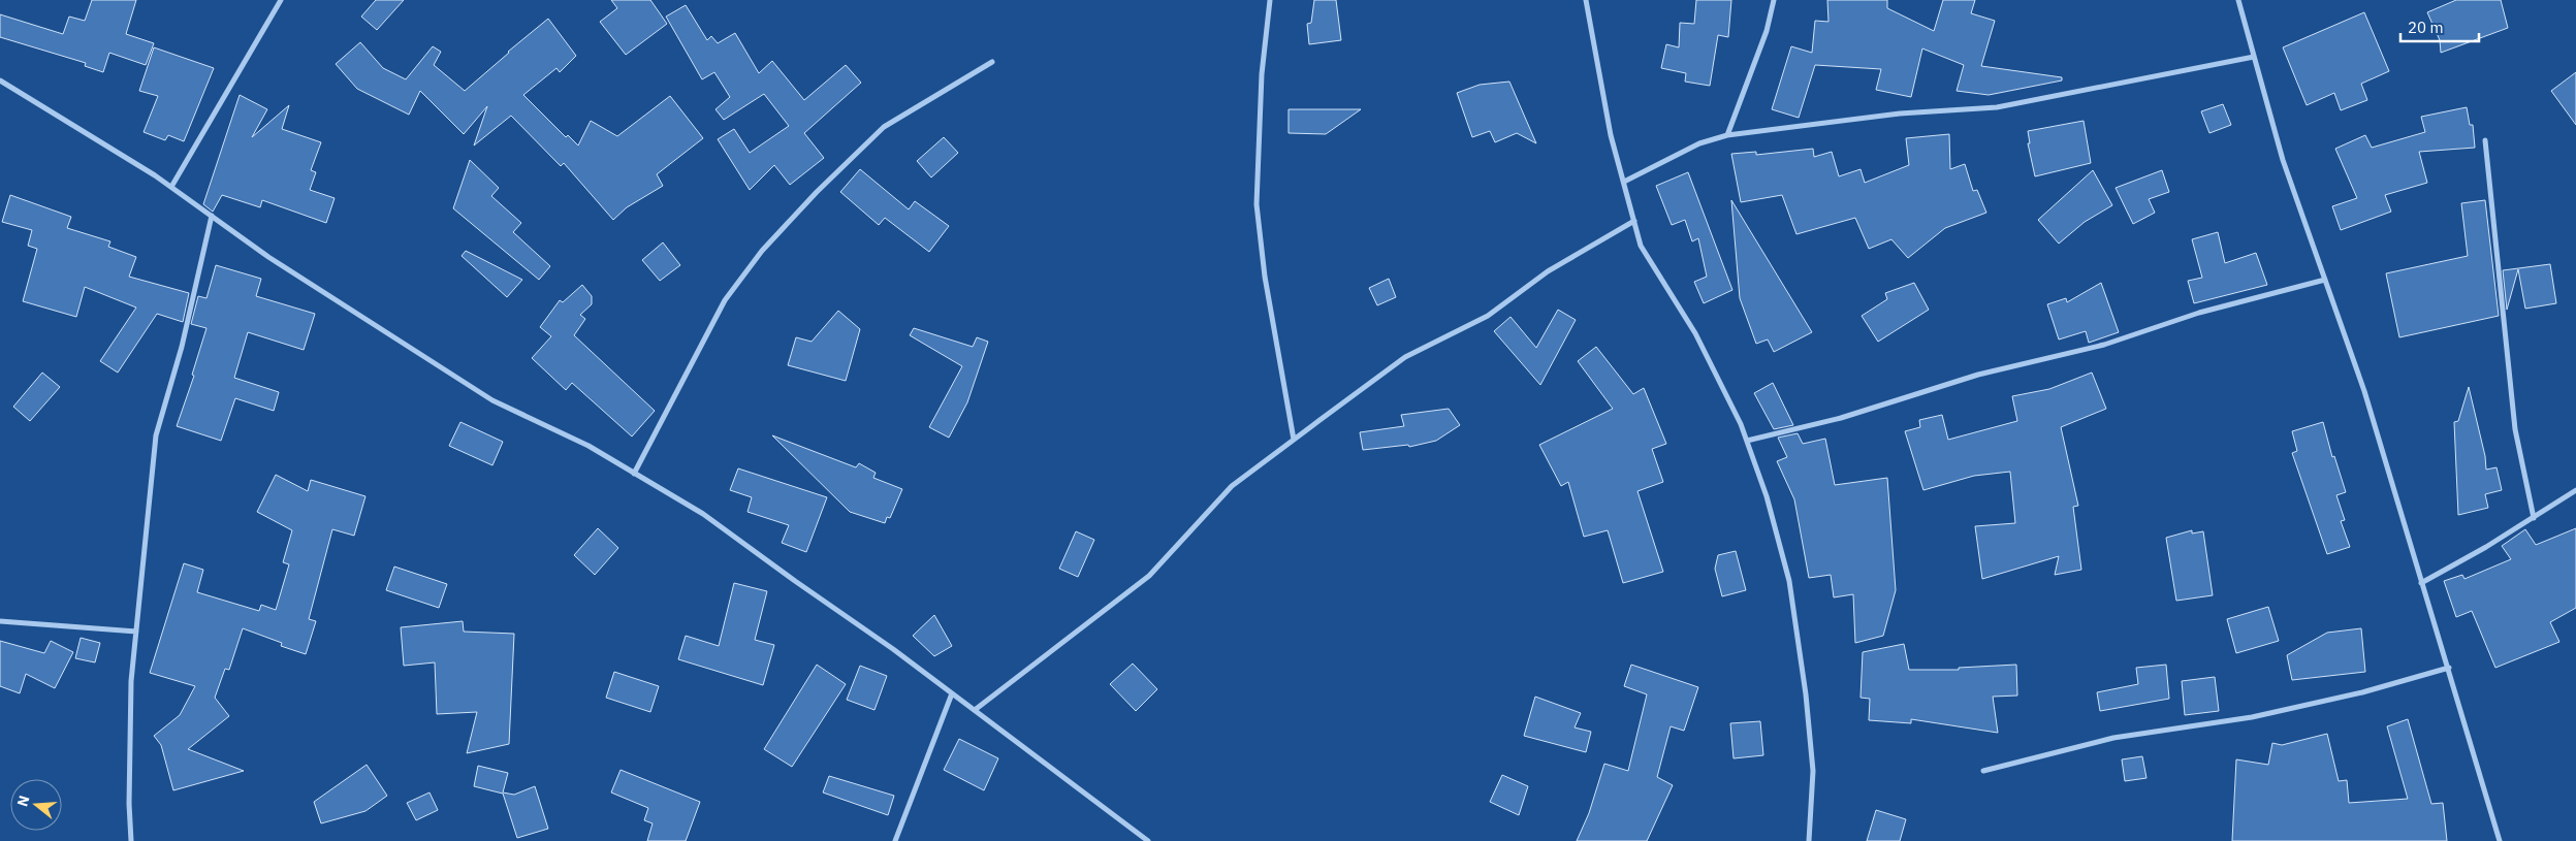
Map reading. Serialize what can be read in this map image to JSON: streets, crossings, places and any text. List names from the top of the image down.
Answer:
{
  "scale_bar": "20 m",
  "north": "left"
}
